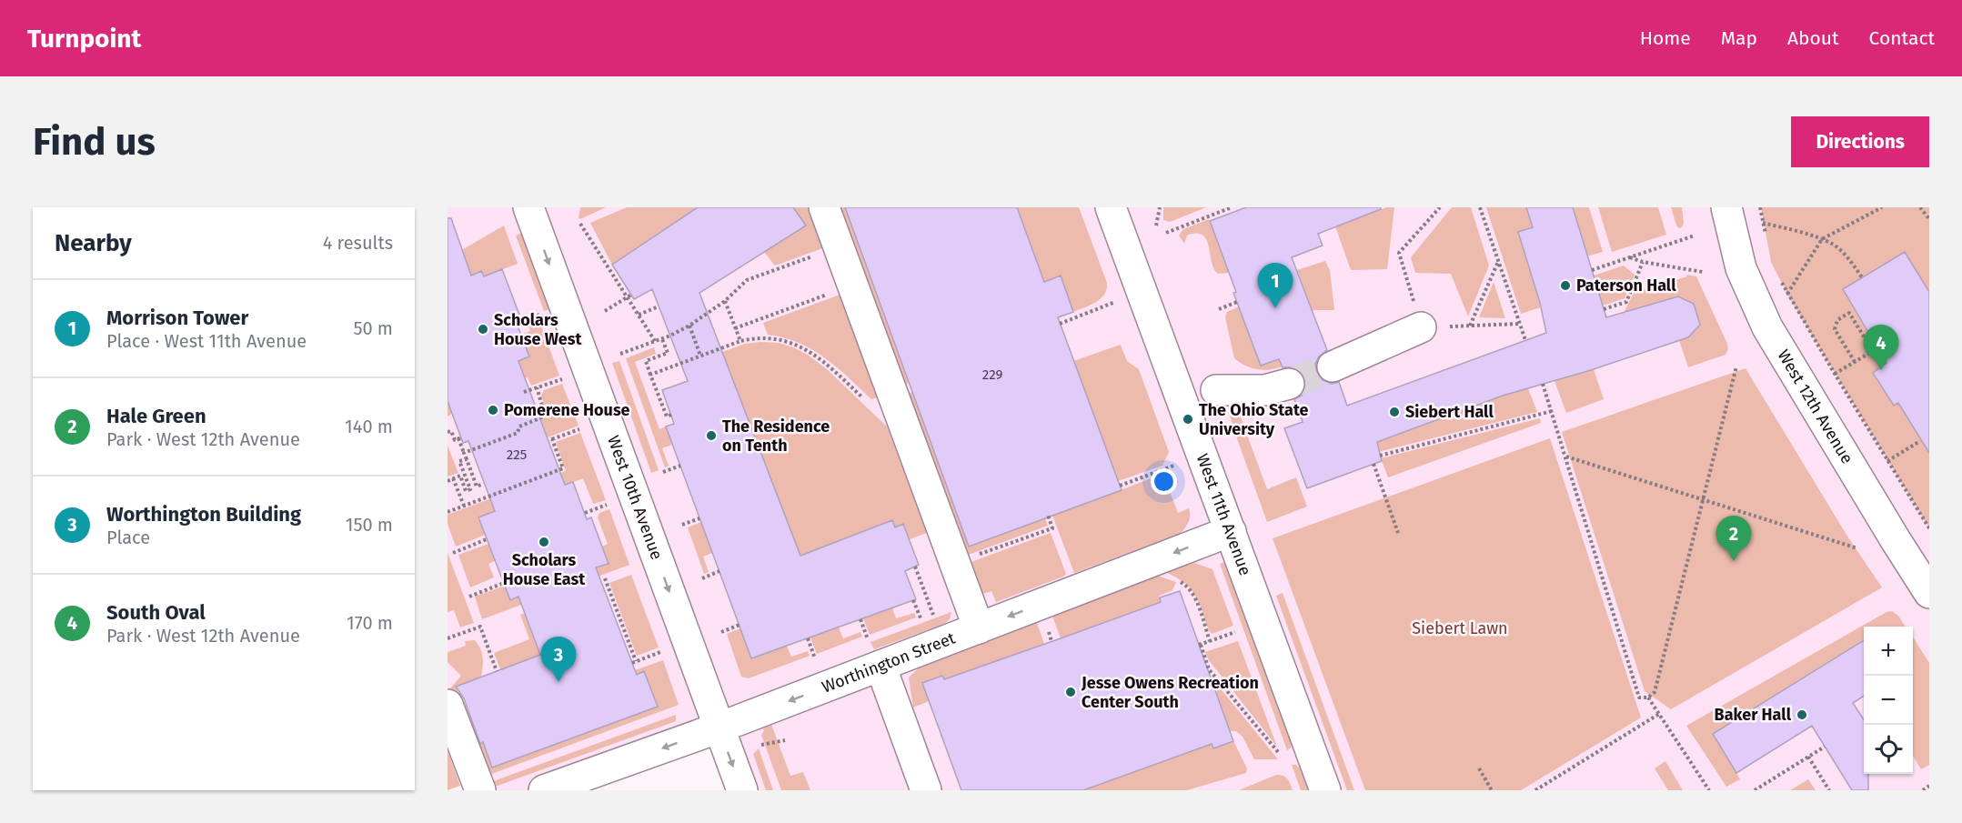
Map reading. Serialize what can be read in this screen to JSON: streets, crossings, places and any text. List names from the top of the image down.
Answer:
{
  "streets": {
    "street": [
      "West 12th Avenue",
      "West 10th Avenue",
      "West 11th Avenue",
      "Worthington Street"
    ]
  },
  "crossings": [
    ["West 10th Avenue", "Worthington Street"],
    ["West 11th Avenue", "Worthington Street"]
  ],
  "one_way": ["West 10th Avenue", "Worthington Street"],
  "parks": ["Siebert Lawn"],
  "places": [
    "Paterson Hall",
    "Scholars House West",
    "Pomerene House",
    "Siebert Hall",
    "The Ohio State University",
    "The Residence on Tenth",
    "Scholars House East",
    "Jesse Owens Recreation Center South",
    "Baker Hall"
  ],
  "house_numbers": ["229", "225"],
  "page": {
    "header": "Turnpoint",
    "nav": [
      "Home",
      "Map",
      "About",
      "Contact"
    ],
    "buttons": "Directions",
    "title": "Find us",
    "heading": ["Nearby", "4 results"],
    "pins": [
      "1",
      "4",
      "2",
      "3"
    ],
    "list": [
      {
        "mark": "1",
        "name": "Morrison Tower",
        "note": "Place · West 11th Avenue",
        "value": "50 m"
      },
      {
        "mark": "2",
        "name": "Hale Green",
        "note": "Park · West 12th Avenue",
        "value": "140 m"
      },
      {
        "mark": "3",
        "name": "Worthington Building",
        "note": "Place",
        "value": "150 m"
      },
      {
        "mark": "4",
        "name": "South Oval",
        "note": "Park · West 12th Avenue",
        "value": "170 m"
      }
    ],
    "map_buttons": ["+", "−"]
  }
}
